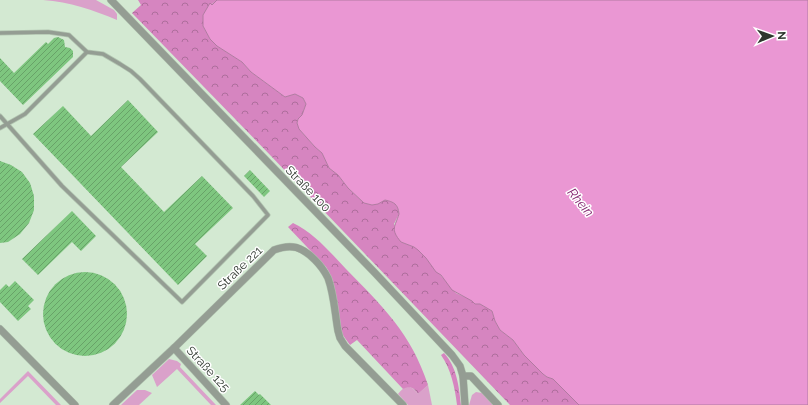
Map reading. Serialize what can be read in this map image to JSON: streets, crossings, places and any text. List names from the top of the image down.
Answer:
{
  "streets": {
    "street": ["Straße 100", "Straße 221", "Straße 125"]
  },
  "crossings": [
    ["Straße 221", "Straße 125"]
  ],
  "water": ["Rhein"],
  "north": "right"
}
